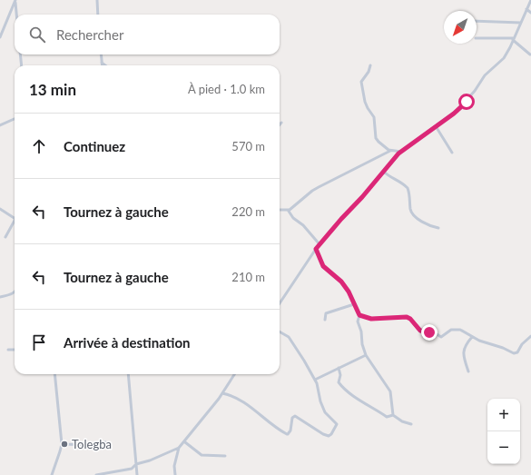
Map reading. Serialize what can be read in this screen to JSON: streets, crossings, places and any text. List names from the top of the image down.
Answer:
{
  "places": ["Tolegba"],
  "north": "bottom left",
  "page": {
    "search": "Rechercher",
    "heading": ["13 min", "À pied · 1.0 km"],
    "list": [
      ["Continuez", "570 m"],
      ["Tournez à gauche", "220 m"],
      ["Tournez à gauche", "210 m"],
      "Arrivée à destination"
    ],
    "map_buttons": ["+", "−"]
  }
}
